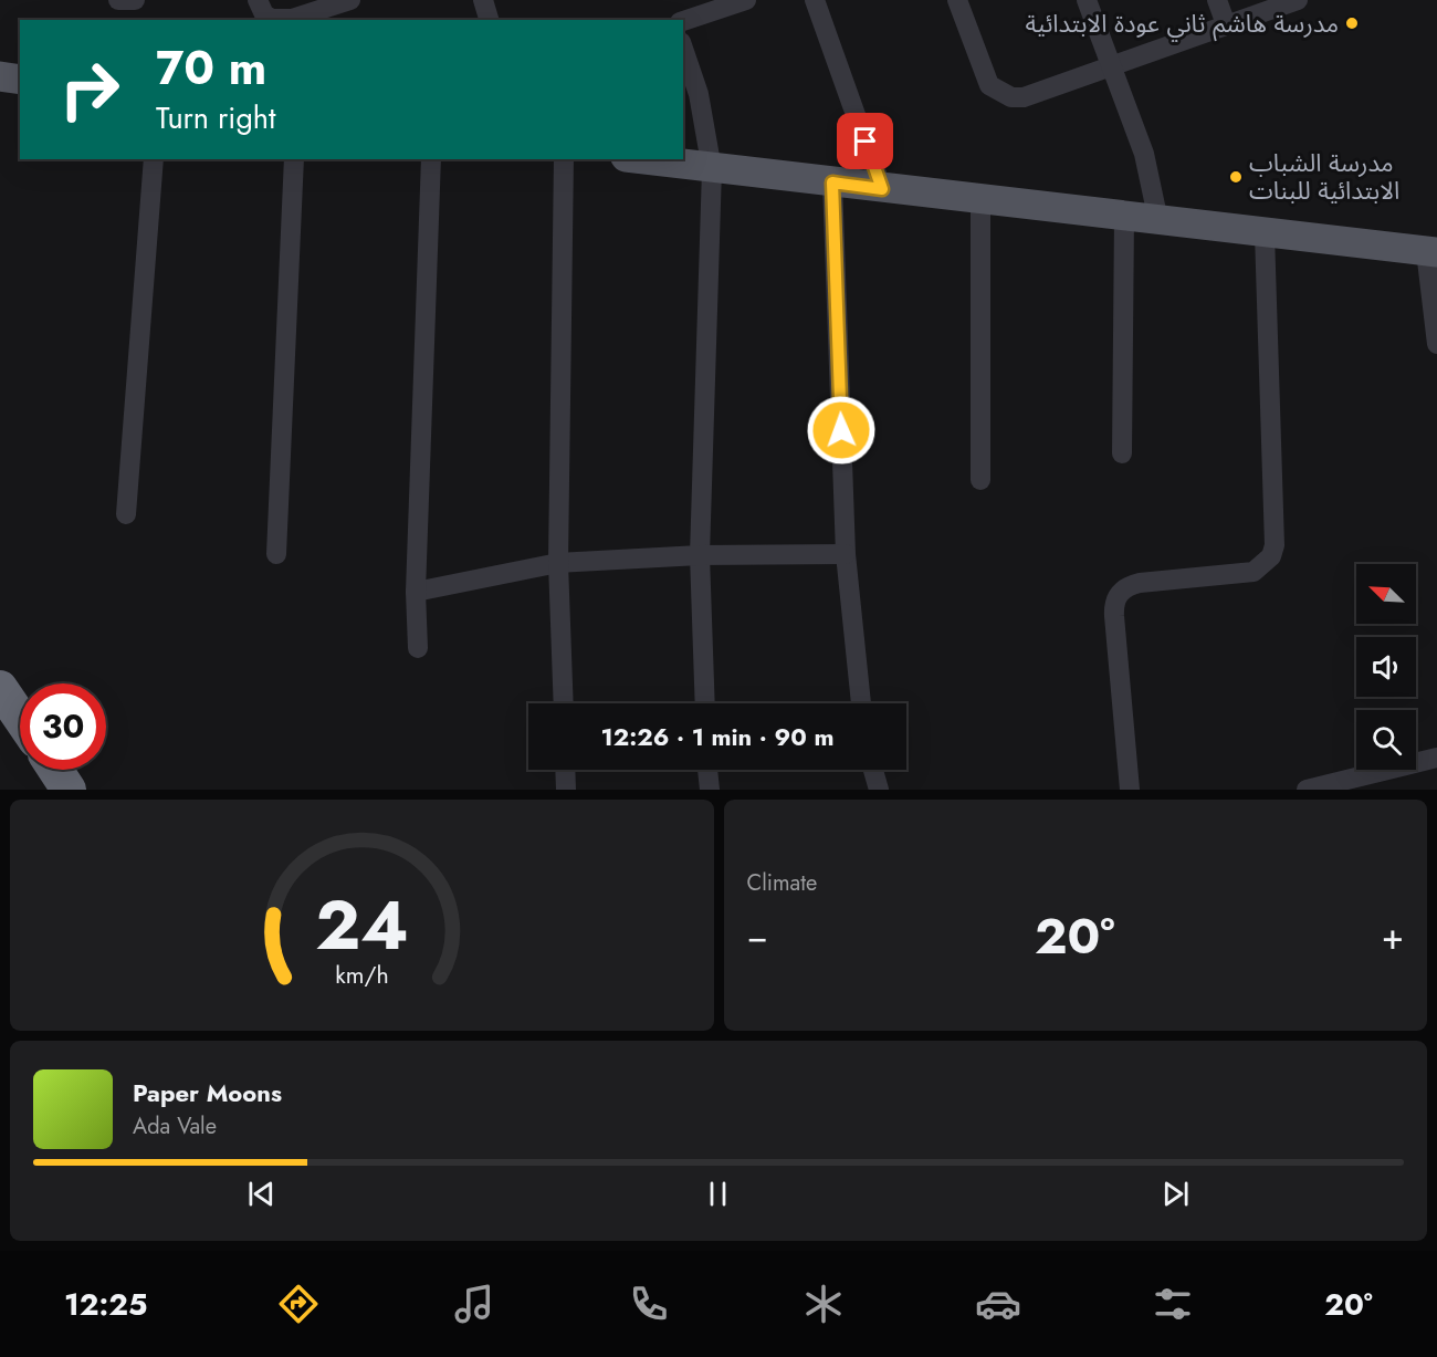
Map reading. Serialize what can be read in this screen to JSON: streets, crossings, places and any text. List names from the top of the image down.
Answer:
{
  "places": ["مدرسة هاشم ثاني عودة الابتدائية", "مدرسة الشباب الابتدائية للبنات"],
  "north": "top left",
  "page": {
    "turn": ["70 m", "Turn right"],
    "limit": "30",
    "trip": "12:26 · 1 min · 90 m",
    "tile": "Climate",
    "heat": ["−", "20°", "+"],
    "song": ["Paper Moons", "Ada Vale"],
    "tabs": ["12:25", "20°"],
    "gauge": ["24", "km/h"]
  }
}
